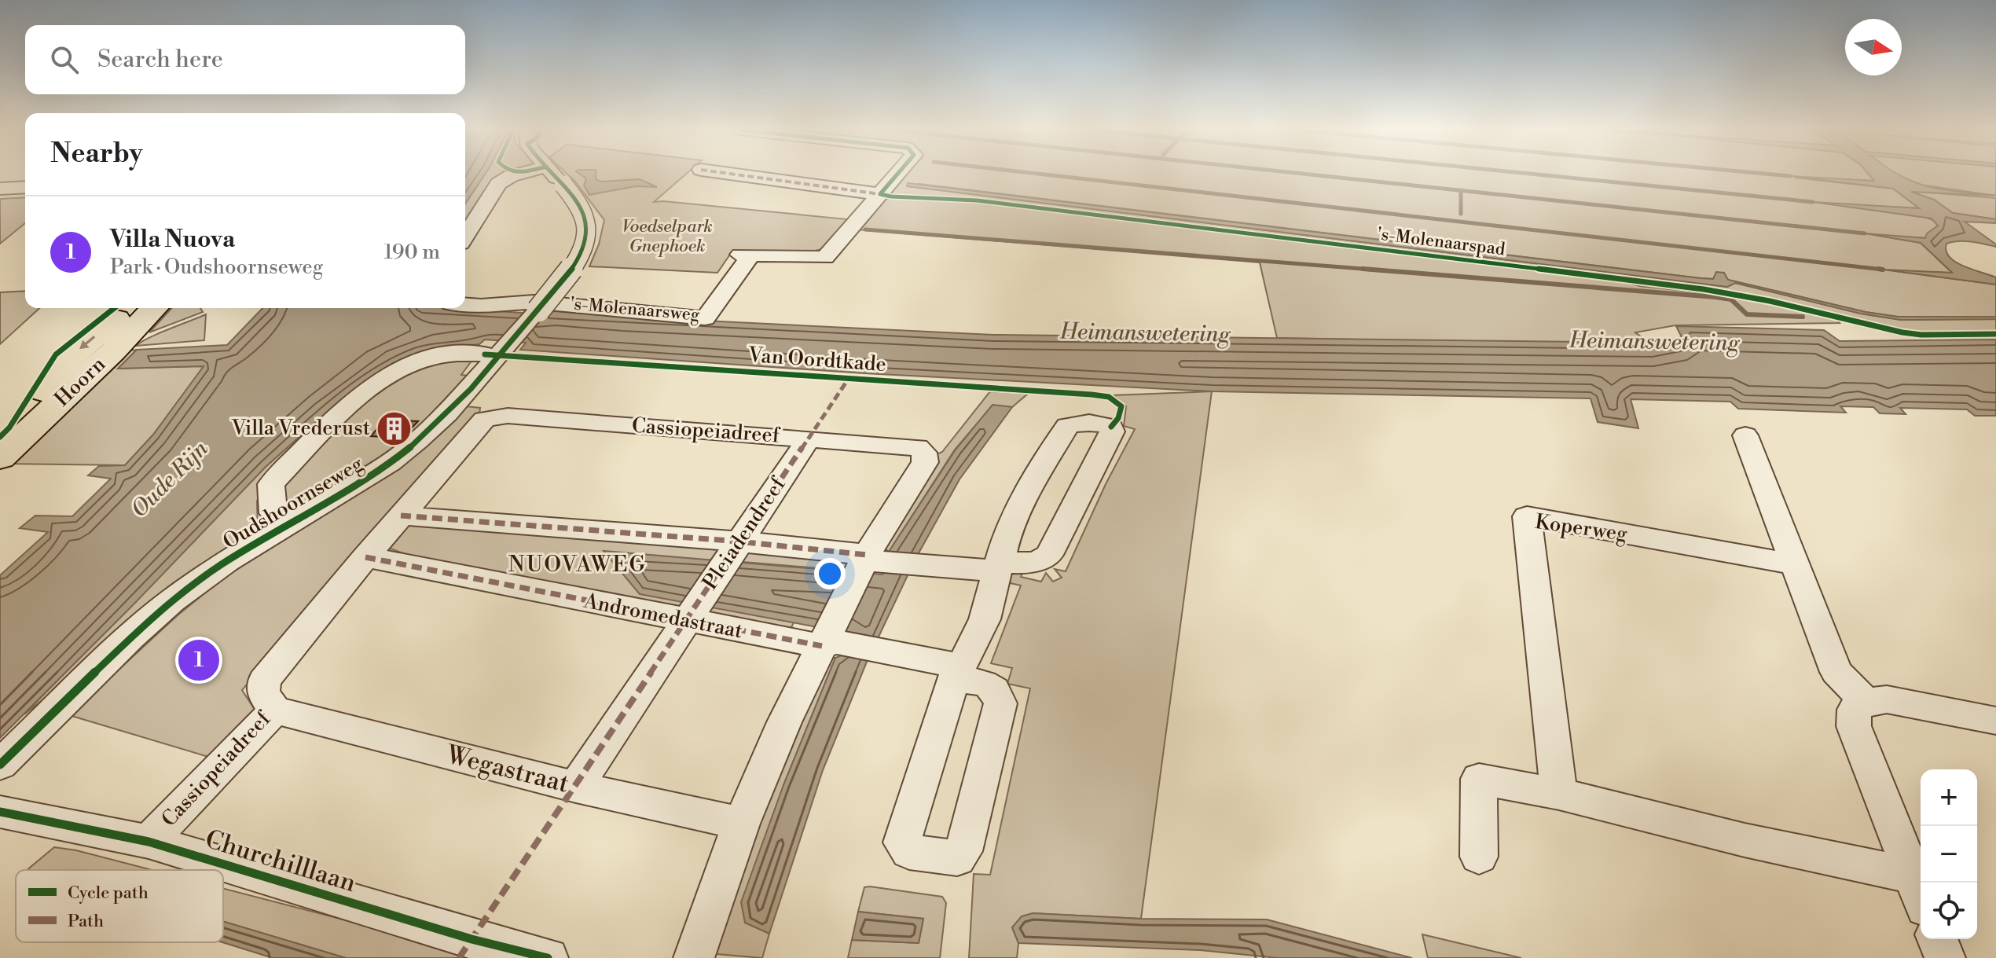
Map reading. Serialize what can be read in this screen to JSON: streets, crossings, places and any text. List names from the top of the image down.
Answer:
{
  "streets": {
    "main road": ["Hoorn"],
    "street": [
      "'s-Molenaarsweg",
      "Cassiopeiadreef",
      "Oudshoornseweg",
      "Koperweg",
      "Pleiadendreef",
      "Andromedastraat",
      "Wegastraat",
      "Churchilllaan"
    ],
    "cycle path": ["'s-Molenaarspad", "Van Oordtkade"]
  },
  "crossings": [
    ["Cassiopeiadreef", "Pleiadendreef"],
    ["Cassiopeiadreef", "Andromedastraat"],
    ["Cassiopeiadreef", "Wegastraat"],
    ["Cassiopeiadreef", "Churchilllaan"],
    ["Pleiadendreef", "Andromedastraat"],
    ["Pleiadendreef", "Wegastraat"]
  ],
  "districts": ["NUOVAWEG"],
  "water": ["Heimanswetering", "Oude Rijn"],
  "parks": ["Voedselpark Gnephoek"],
  "places": {
    "building": ["Villa Vrederust"]
  },
  "legend": ["Cycle path", "Path"],
  "north": "right",
  "page": {
    "search": "Search here",
    "heading": "Nearby",
    "list": [
      {
        "mark": "1",
        "name": "Villa Nuova",
        "note": "Park · Oudshoornseweg",
        "value": "190 m"
      }
    ],
    "pins": "1",
    "map_buttons": ["+", "−"]
  }
}
